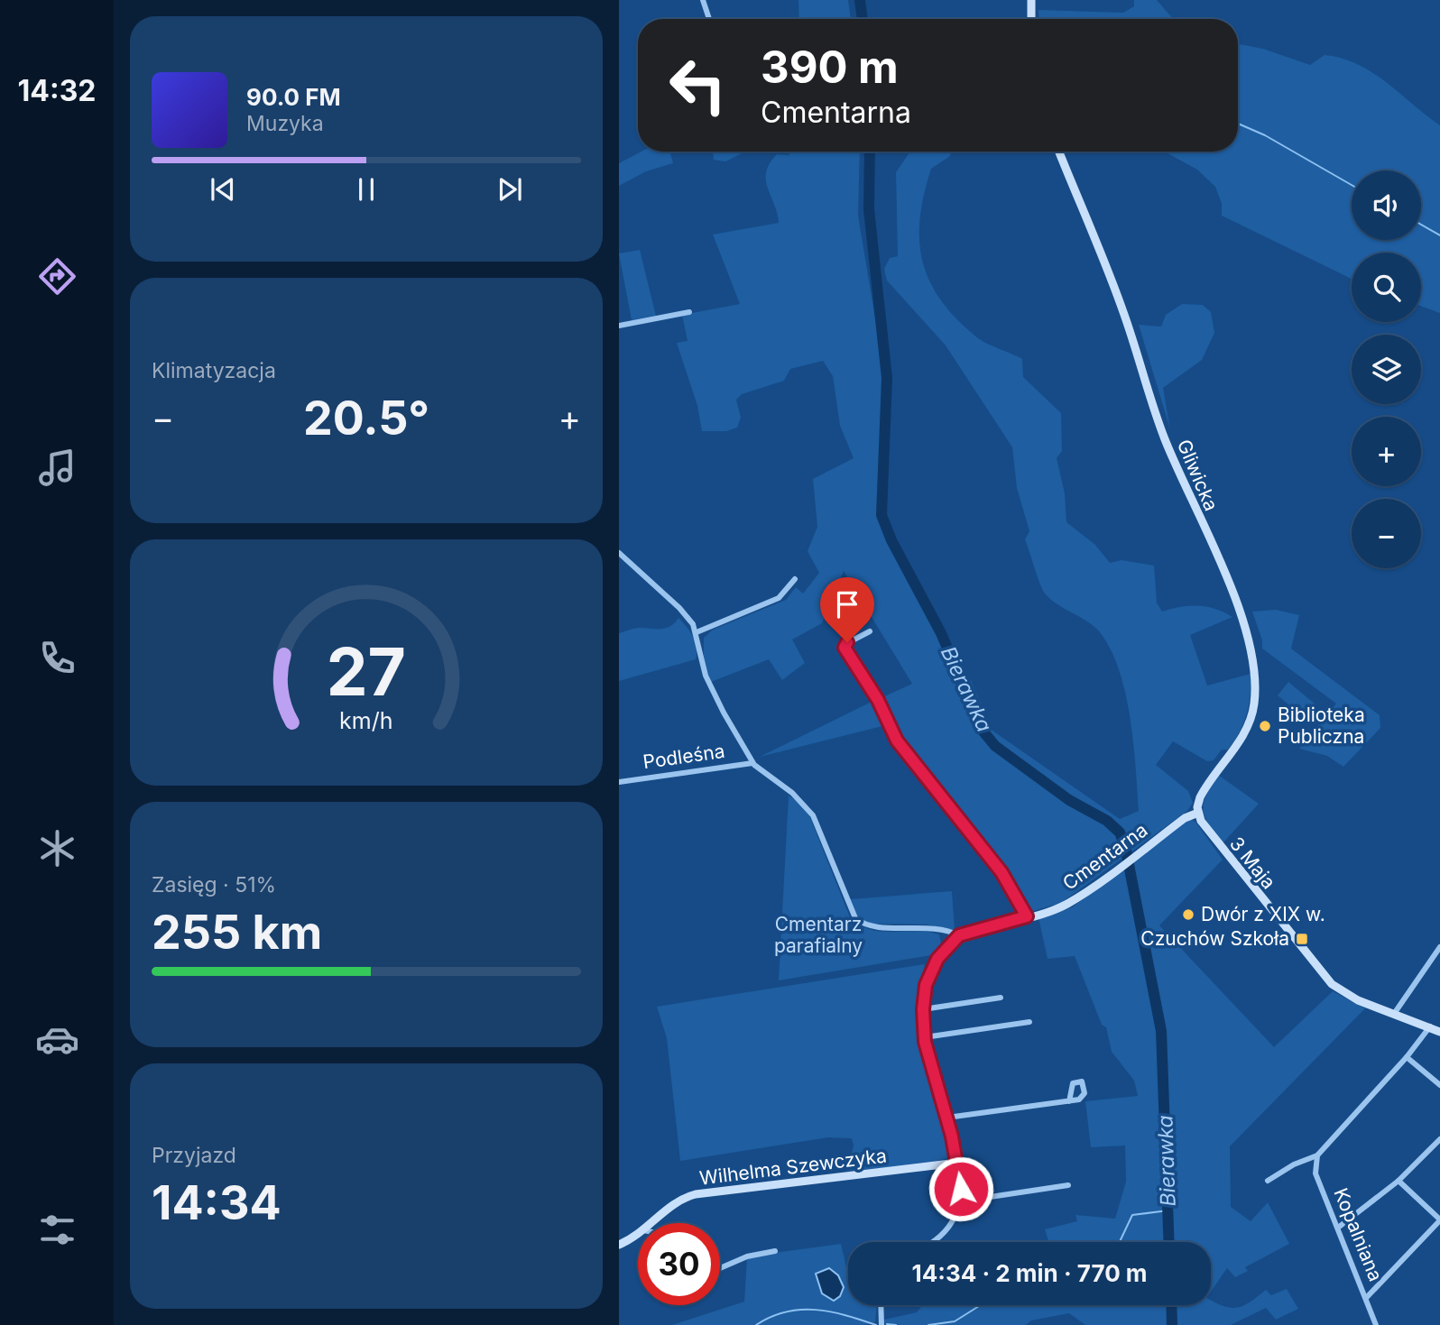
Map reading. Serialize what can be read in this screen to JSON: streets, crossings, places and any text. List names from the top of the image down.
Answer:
{
  "streets": {
    "main road": [
      "Gliwicka",
      "Cmentarna",
      "3 Maja",
      "Wilhelma Szewczyka"
    ],
    "street": ["Podleśna", "Kopalniana"]
  },
  "crossings": [
    ["Gliwicka", "Cmentarna"],
    ["Gliwicka", "3 Maja"],
    ["Cmentarna", "3 Maja"]
  ],
  "water": ["Bierawka"],
  "parks": ["Cmentarz parafialny"],
  "places": {
    "other": ["Biblioteka Publiczna", "Dwór z XIX w."],
    "transit": ["Czuchów Szkoła"]
  },
  "page": {
    "tabs": "14:32",
    "turn": ["390 m", "Cmentarna"],
    "song": ["90.0 FM", "Muzyka"],
    "map_buttons": ["+", "−"],
    "tile": [
      "Klimatyzacja",
      ["Zasięg · 51%", "255 km"],
      ["Przyjazd", "14:34"]
    ],
    "heat": ["−", "20.5°", "+"],
    "limit": "30",
    "trip": "14:34 · 2 min · 770 m",
    "gauge": ["27", "km/h"]
  }
}
